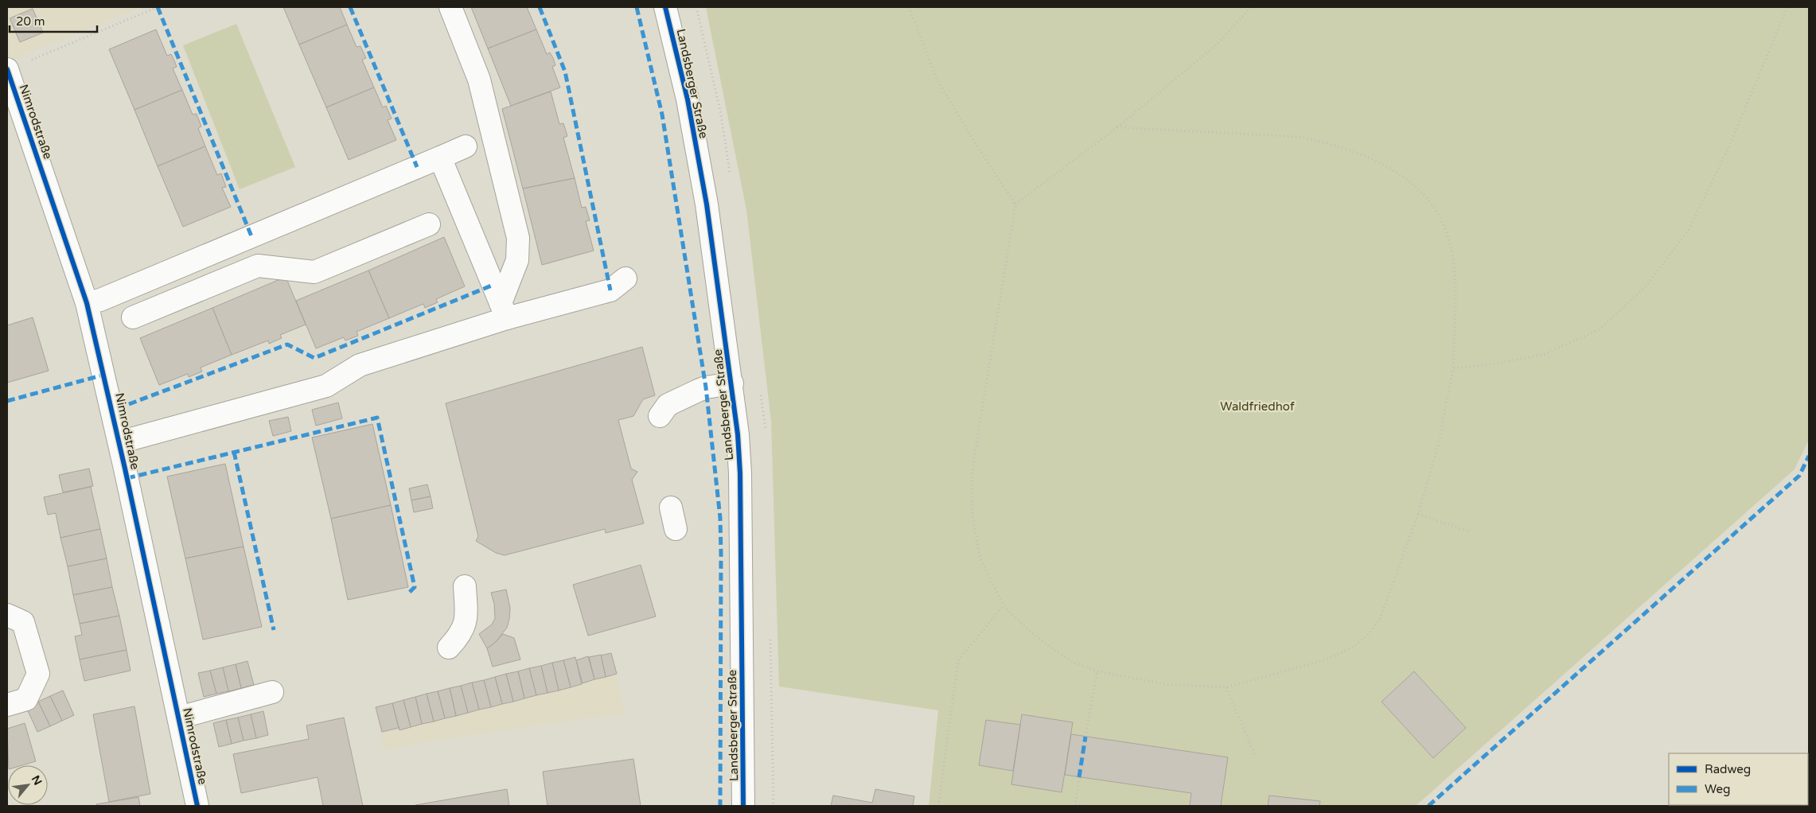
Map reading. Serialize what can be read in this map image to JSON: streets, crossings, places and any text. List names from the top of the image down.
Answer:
{
  "streets": {
    "street": ["Landsberger Straße", "Nimrodstraße"]
  },
  "parks": ["Waldfriedhof"],
  "legend": ["Radweg", "Weg"],
  "scale_bar": "20 m",
  "north": "top right"
}
